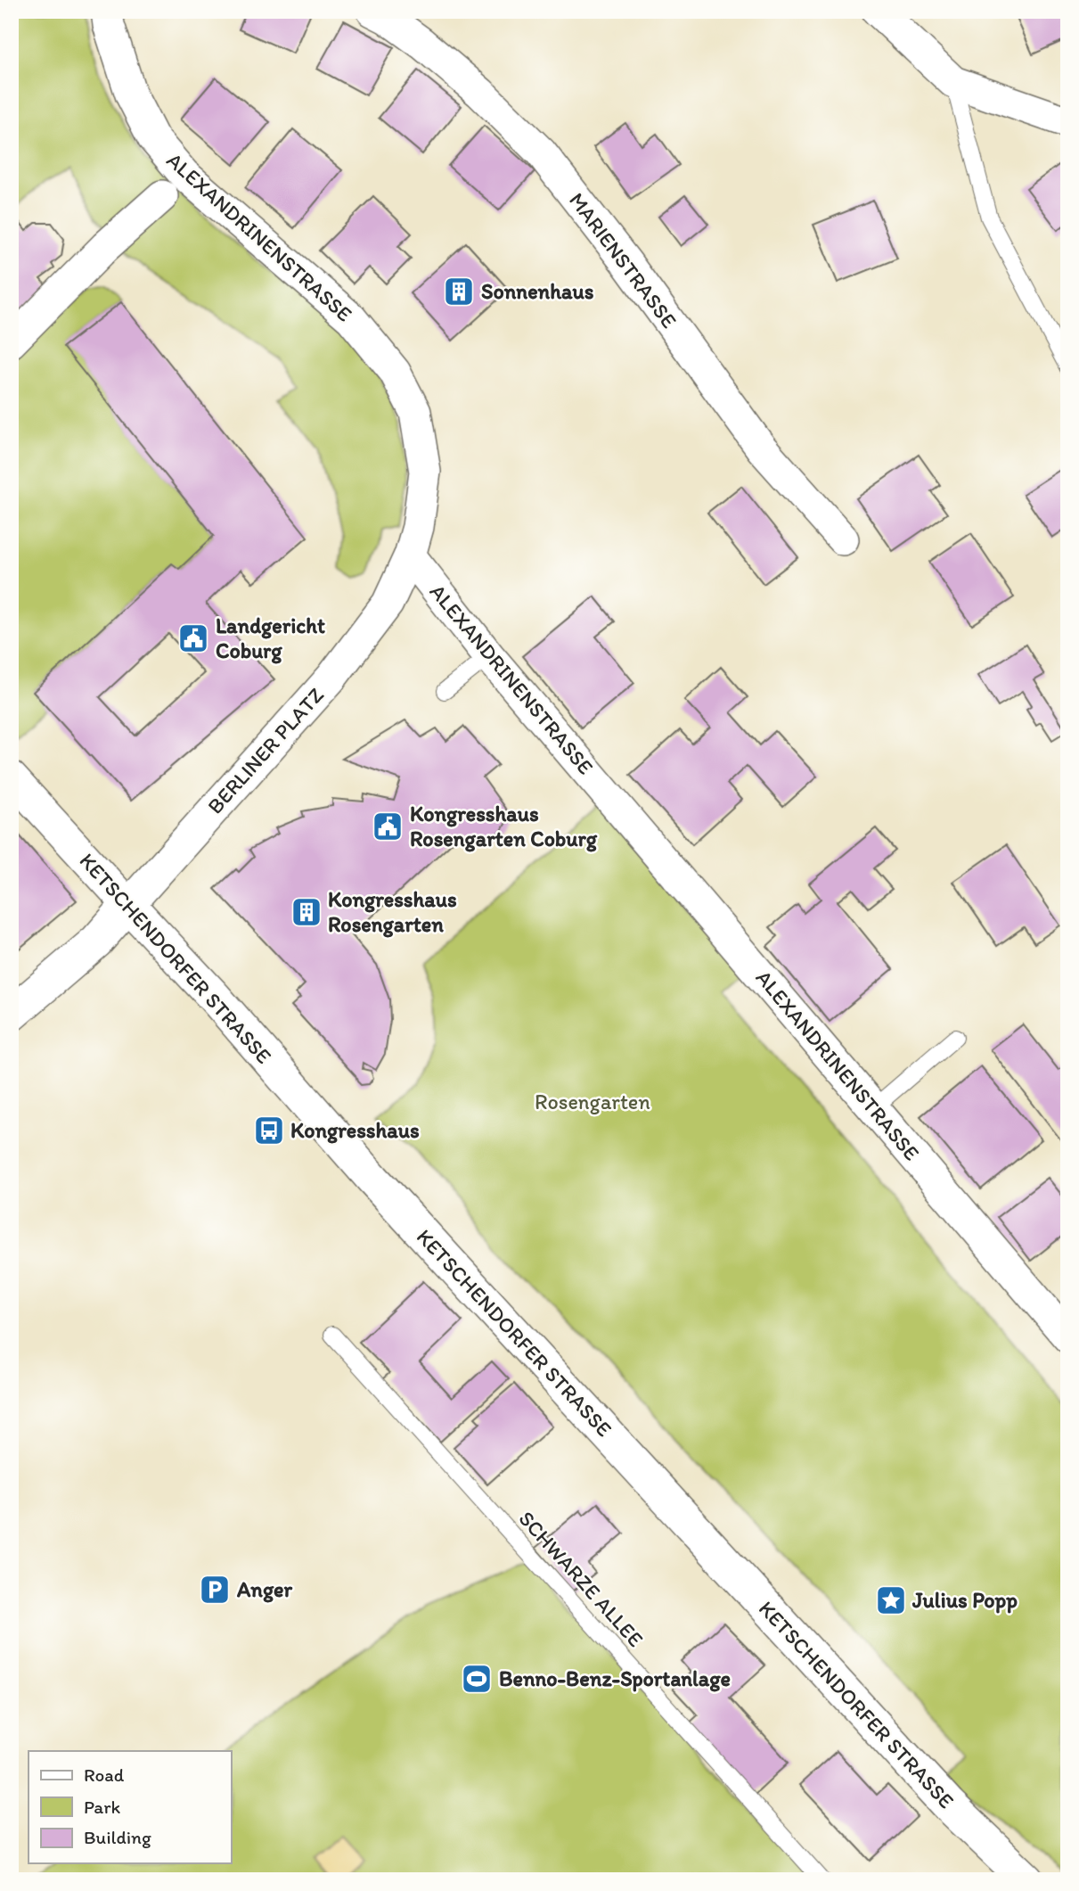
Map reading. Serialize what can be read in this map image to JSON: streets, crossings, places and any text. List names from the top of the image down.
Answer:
{
  "streets": {
    "street": [
      "ALEXANDRINENSTRASSE",
      "MARIENSTRASSE",
      "BERLINER PLATZ",
      "KETSCHENDORFER STRASSE"
    ],
    "lane": ["SCHWARZE ALLEE"]
  },
  "crossings": [
    ["ALEXANDRINENSTRASSE", "BERLINER PLATZ"],
    ["BERLINER PLATZ", "KETSCHENDORFER STRASSE"]
  ],
  "parks": ["Rosengarten"],
  "places": {
    "building": ["Sonnenhaus", "Kongresshaus Rosengarten"],
    "public building": ["Landgericht Coburg", "Kongresshaus Rosengarten Coburg"],
    "bus stop": ["Kongresshaus"],
    "parking": ["Anger"],
    "place": ["Julius Popp"],
    "sports": ["Benno-Benz-Sportanlage"]
  },
  "legend": ["Road", "Park", "Building"]
}
